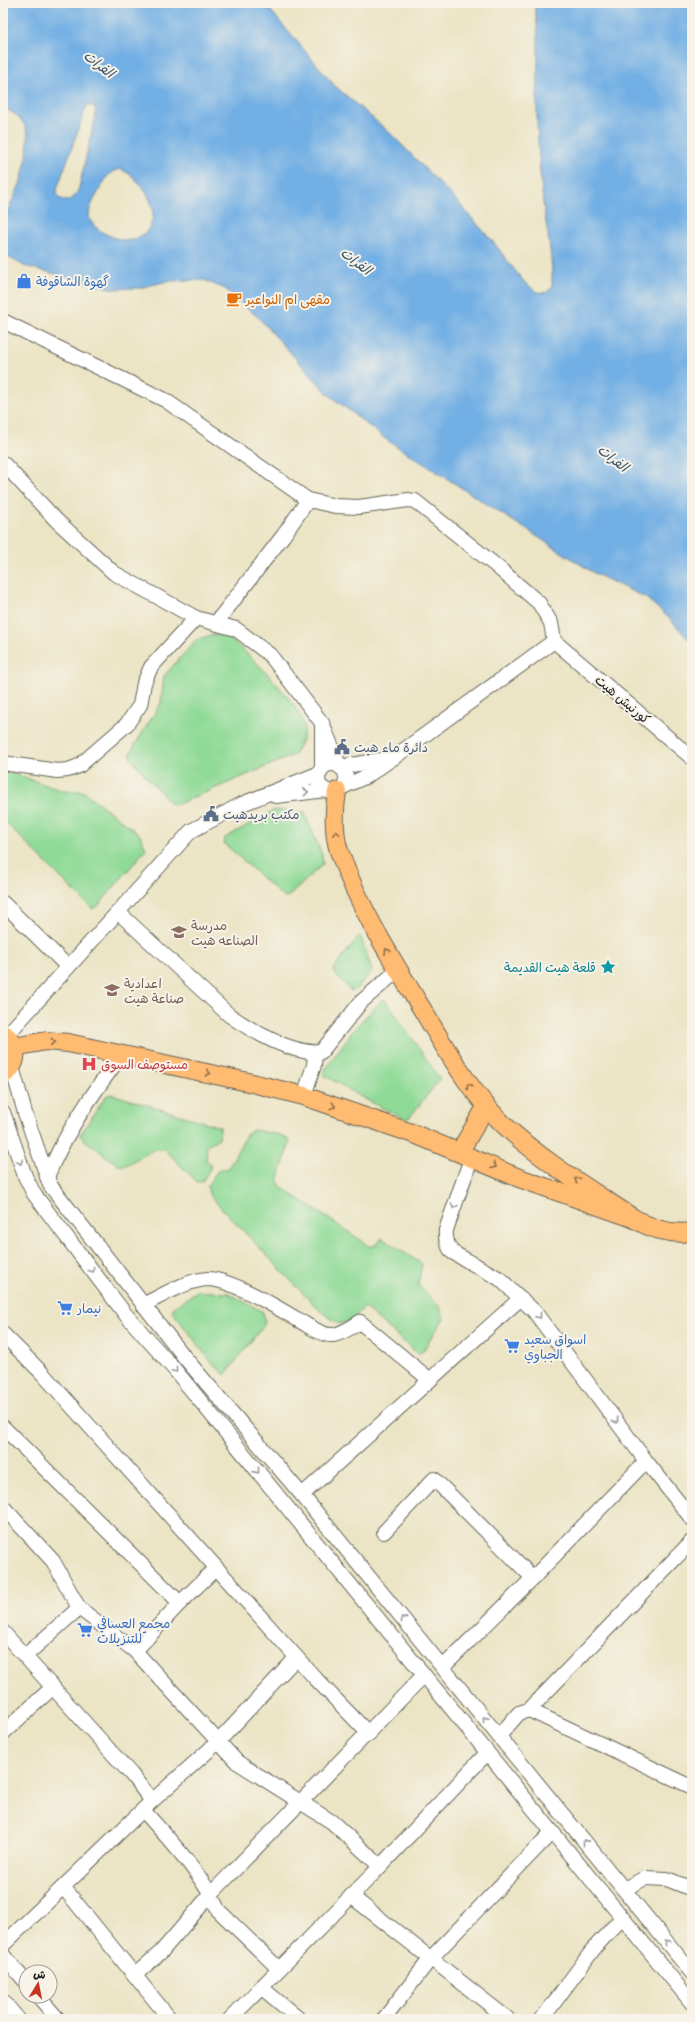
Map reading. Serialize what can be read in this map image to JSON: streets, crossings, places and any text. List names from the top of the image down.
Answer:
{
  "streets": {
    "street": ["كورنيش هيت"]
  },
  "water": ["الفرات"],
  "places": {
    "shop": ["گهوة الشاقوفة"],
    "cafe": ["مقهى ام النواعير"],
    "public building": ["دائرة ماء هيت", "مكتب بريدهيت"],
    "school or university": ["مدرسة الصناعه هيت", "اعدادية صناعة هيت"],
    "place": ["قلعة هيت القديمة"],
    "hospital": ["مستوصف السوق"],
    "supermarket": ["نيمار", "اسواق سعيد الجباوي", "مجمع العسافي للتنزيلات"]
  },
  "north": "top"
}
